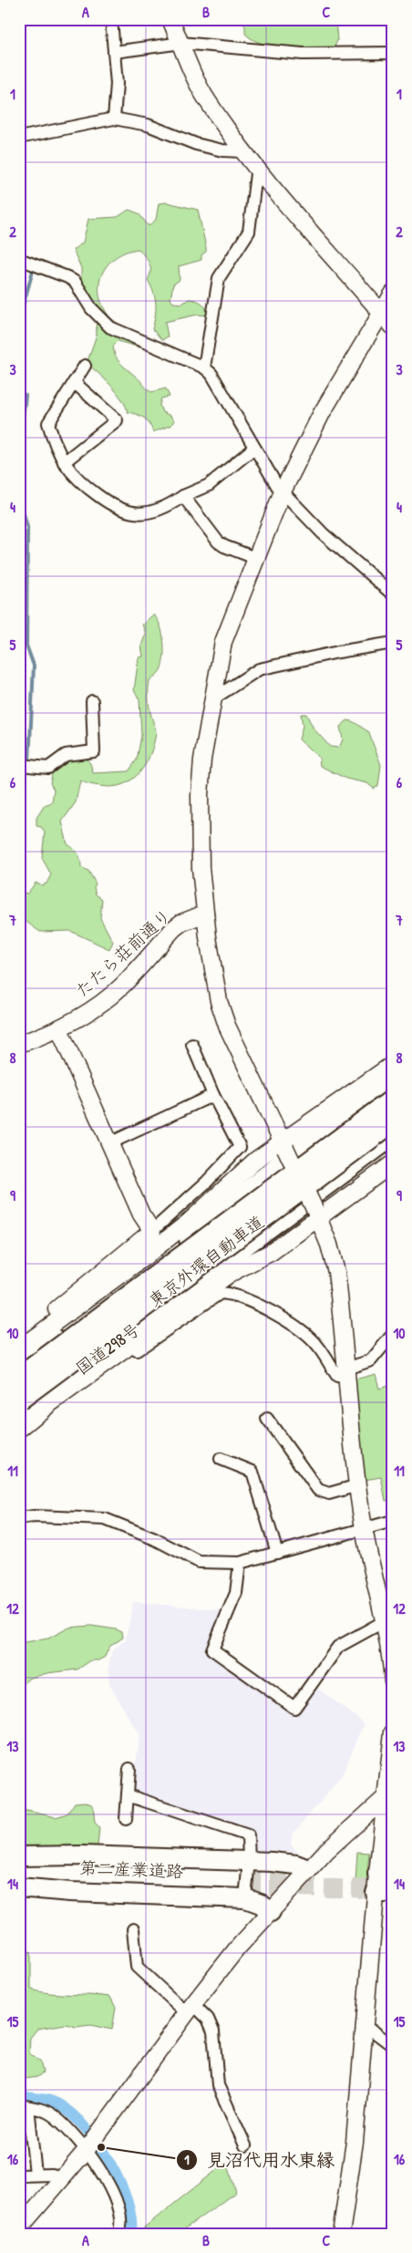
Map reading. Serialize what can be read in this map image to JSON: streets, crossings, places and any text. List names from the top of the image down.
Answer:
{
  "streets": {
    "highway": ["東京外環自動車道", "国道298号"],
    "main road": ["第二産業道路"],
    "street": ["たたら荘前通り"]
  },
  "places": ["見沼代用水東縁"],
  "grid": {
    "columns": ["A", "B", "C"],
    "rows": [
      "1",
      "2",
      "3",
      "4",
      "5",
      "6",
      "7",
      "8",
      "9",
      "10",
      "11",
      "12",
      "13",
      "14",
      "15",
      "16"
    ]
  }
}
